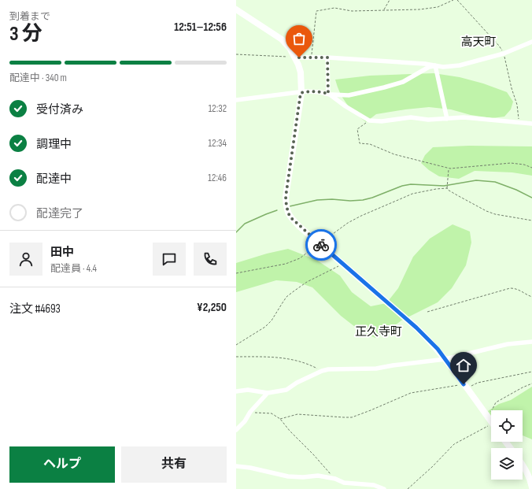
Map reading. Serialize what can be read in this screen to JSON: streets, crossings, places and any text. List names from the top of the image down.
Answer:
{
  "districts": ["高天町", "正久寺町"],
  "page": {
    "heading": ["3 分", "到着まで", "12:51–12:56"],
    "panel": [
      "田中",
      "配達員 · 4.4",
      "注文 #4693",
      "¥2,250"
    ],
    "bar": "配達中 · 340 m",
    "list": [
      ["受付済み", "12:32"],
      ["調理中", "12:34"],
      ["配達中", "12:46"],
      "配達完了"
    ],
    "buttons": ["ヘルプ", "共有"]
  }
}
